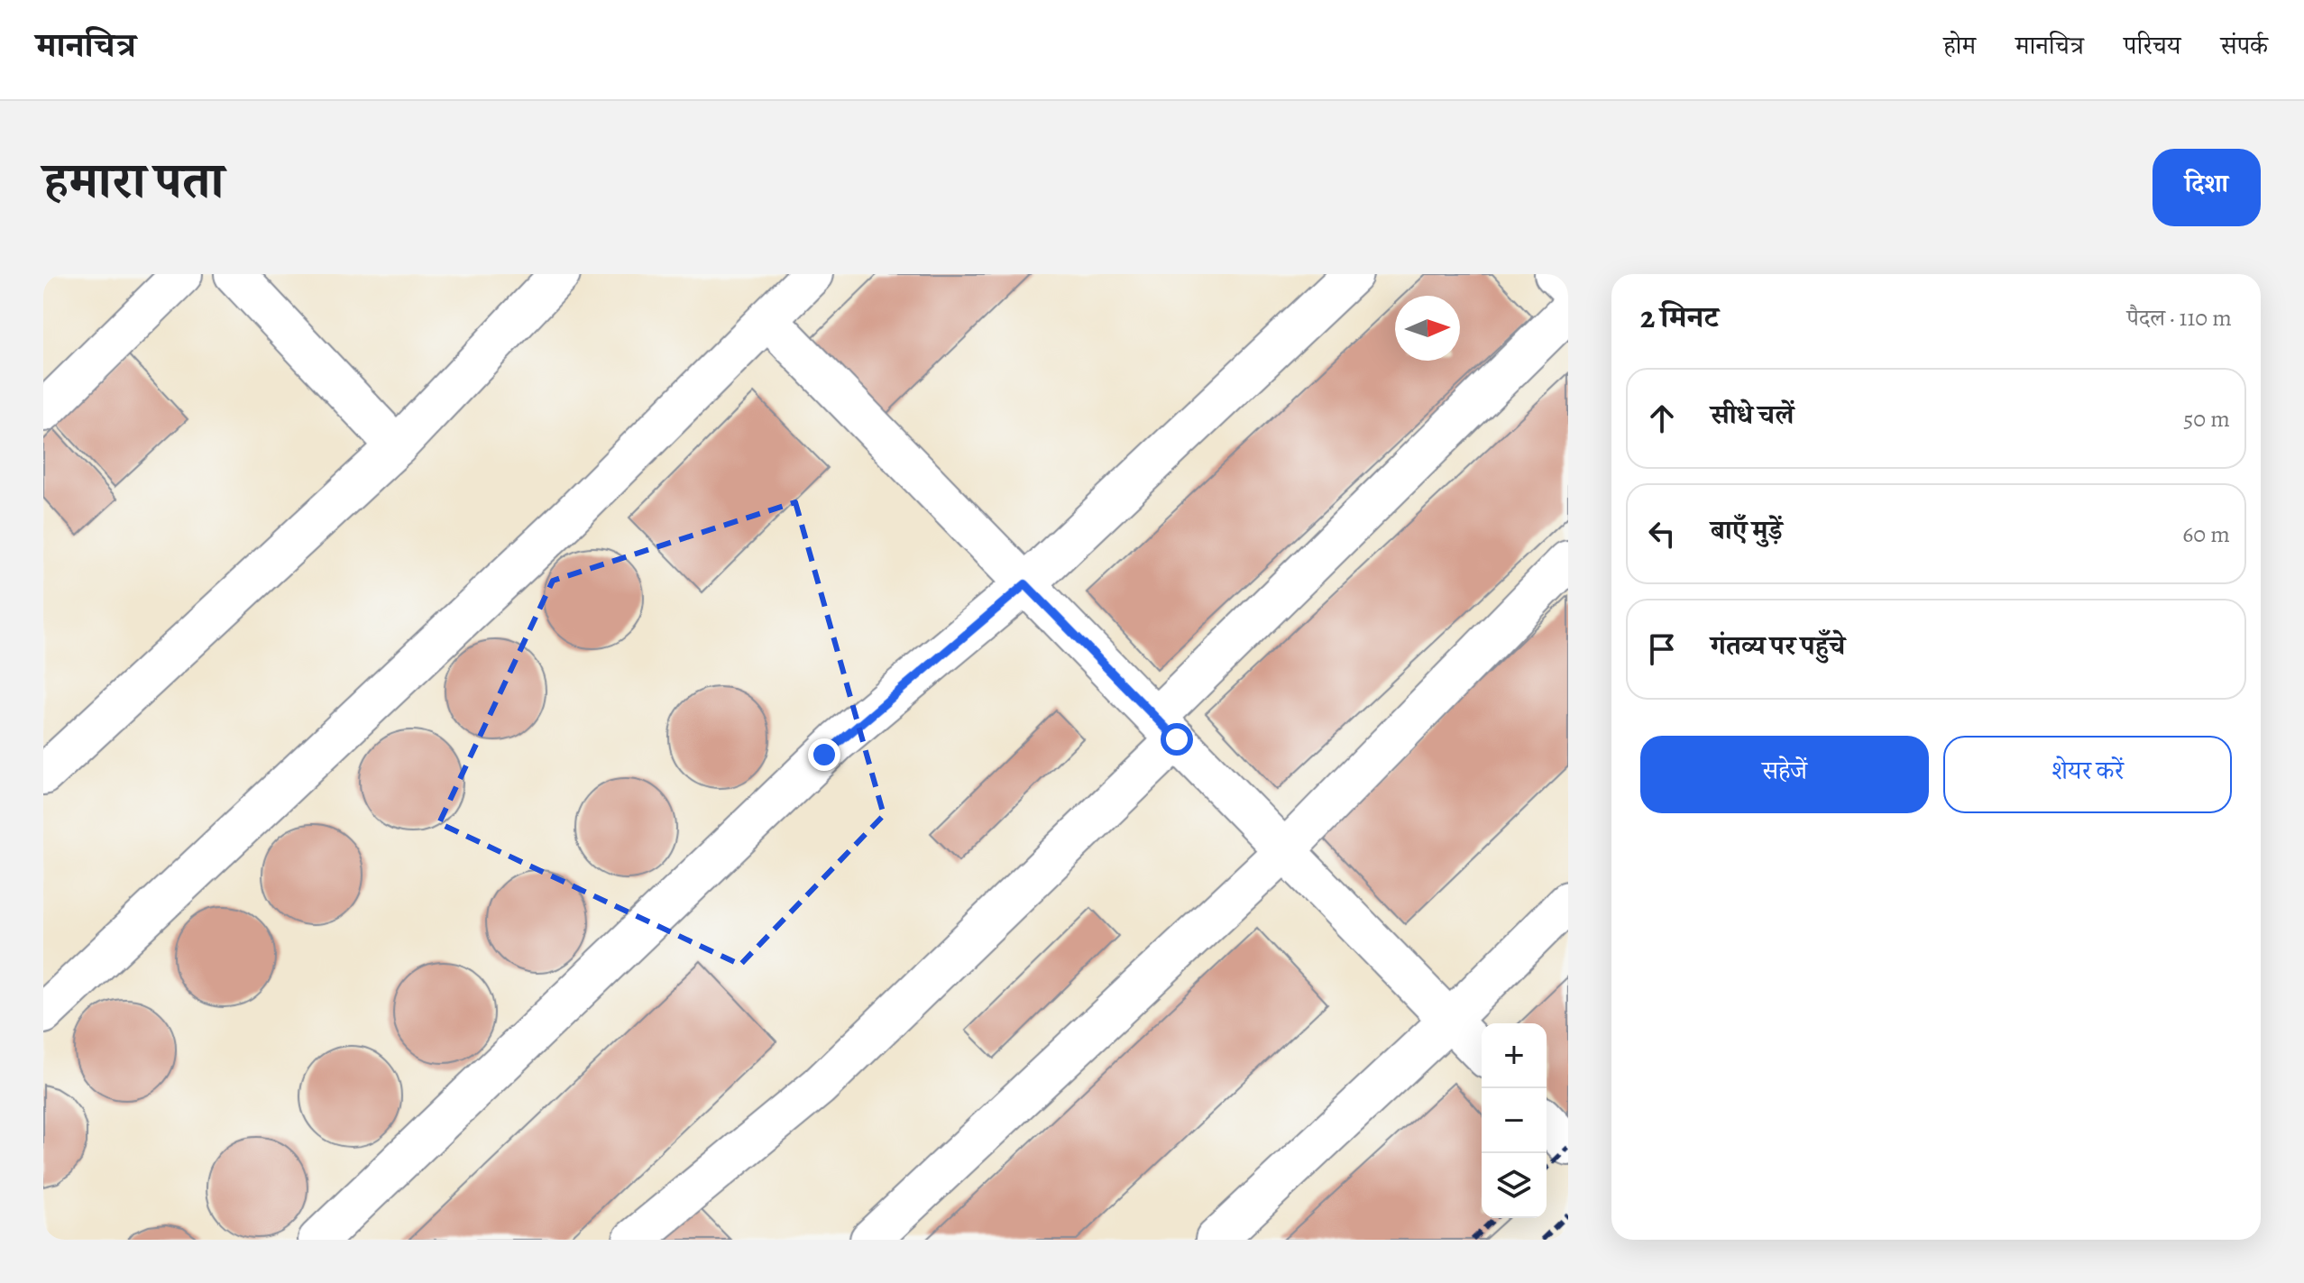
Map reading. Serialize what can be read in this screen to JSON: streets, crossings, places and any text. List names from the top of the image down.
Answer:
{
  "north": "right",
  "page": {
    "header": "मानचित्र",
    "nav": [
      "होम",
      "मानचित्र",
      "परिचय",
      "संपर्क"
    ],
    "title": "हमारा पता",
    "buttons": [
      "दिशा",
      ["सहेजें", "शेयर करें"]
    ],
    "heading": ["2 मिनट", "पैदल · 110 m"],
    "list": [
      ["सीधे चलें", "50 m"],
      ["बाएँ मुड़ें", "60 m"],
      "गंतव्य पर पहुँचे"
    ],
    "map_buttons": ["+", "−"]
  }
}
